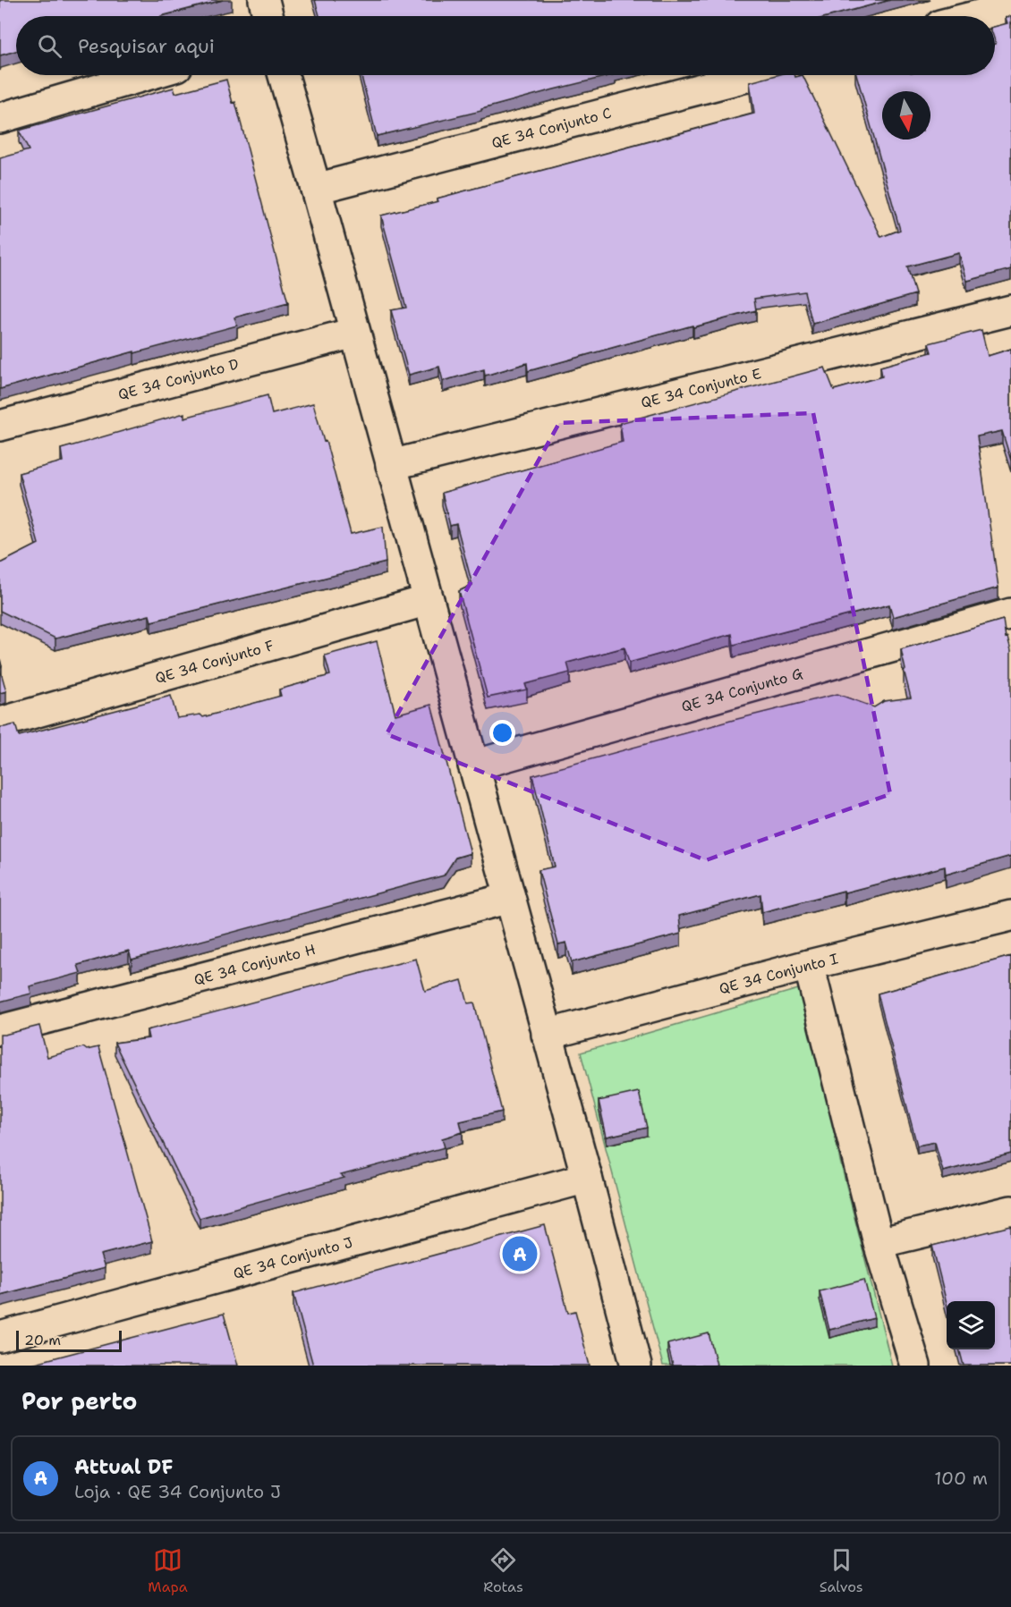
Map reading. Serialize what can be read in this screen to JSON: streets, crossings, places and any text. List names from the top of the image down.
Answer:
{
  "streets": {
    "street": [
      "QE 34 Conjunto C",
      "QE 34 Conjunto D",
      "QE 34 Conjunto E",
      "QE 34 Conjunto F",
      "QE 34 Conjunto G",
      "QE 34 Conjunto H",
      "QE 34 Conjunto I",
      "QE 34 Conjunto J"
    ]
  },
  "scale_bar": "20 m",
  "north": "bottom",
  "page": {
    "search": "Pesquisar aqui",
    "pins": "A",
    "scale": "20 m",
    "heading": "Por perto",
    "list": [
      {
        "mark": "A",
        "name": "Attual DF",
        "note": "Loja · QE 34 Conjunto J",
        "value": "100 m"
      }
    ],
    "nav": ["Mapa", "Rotas", "Salvos"]
  }
}
